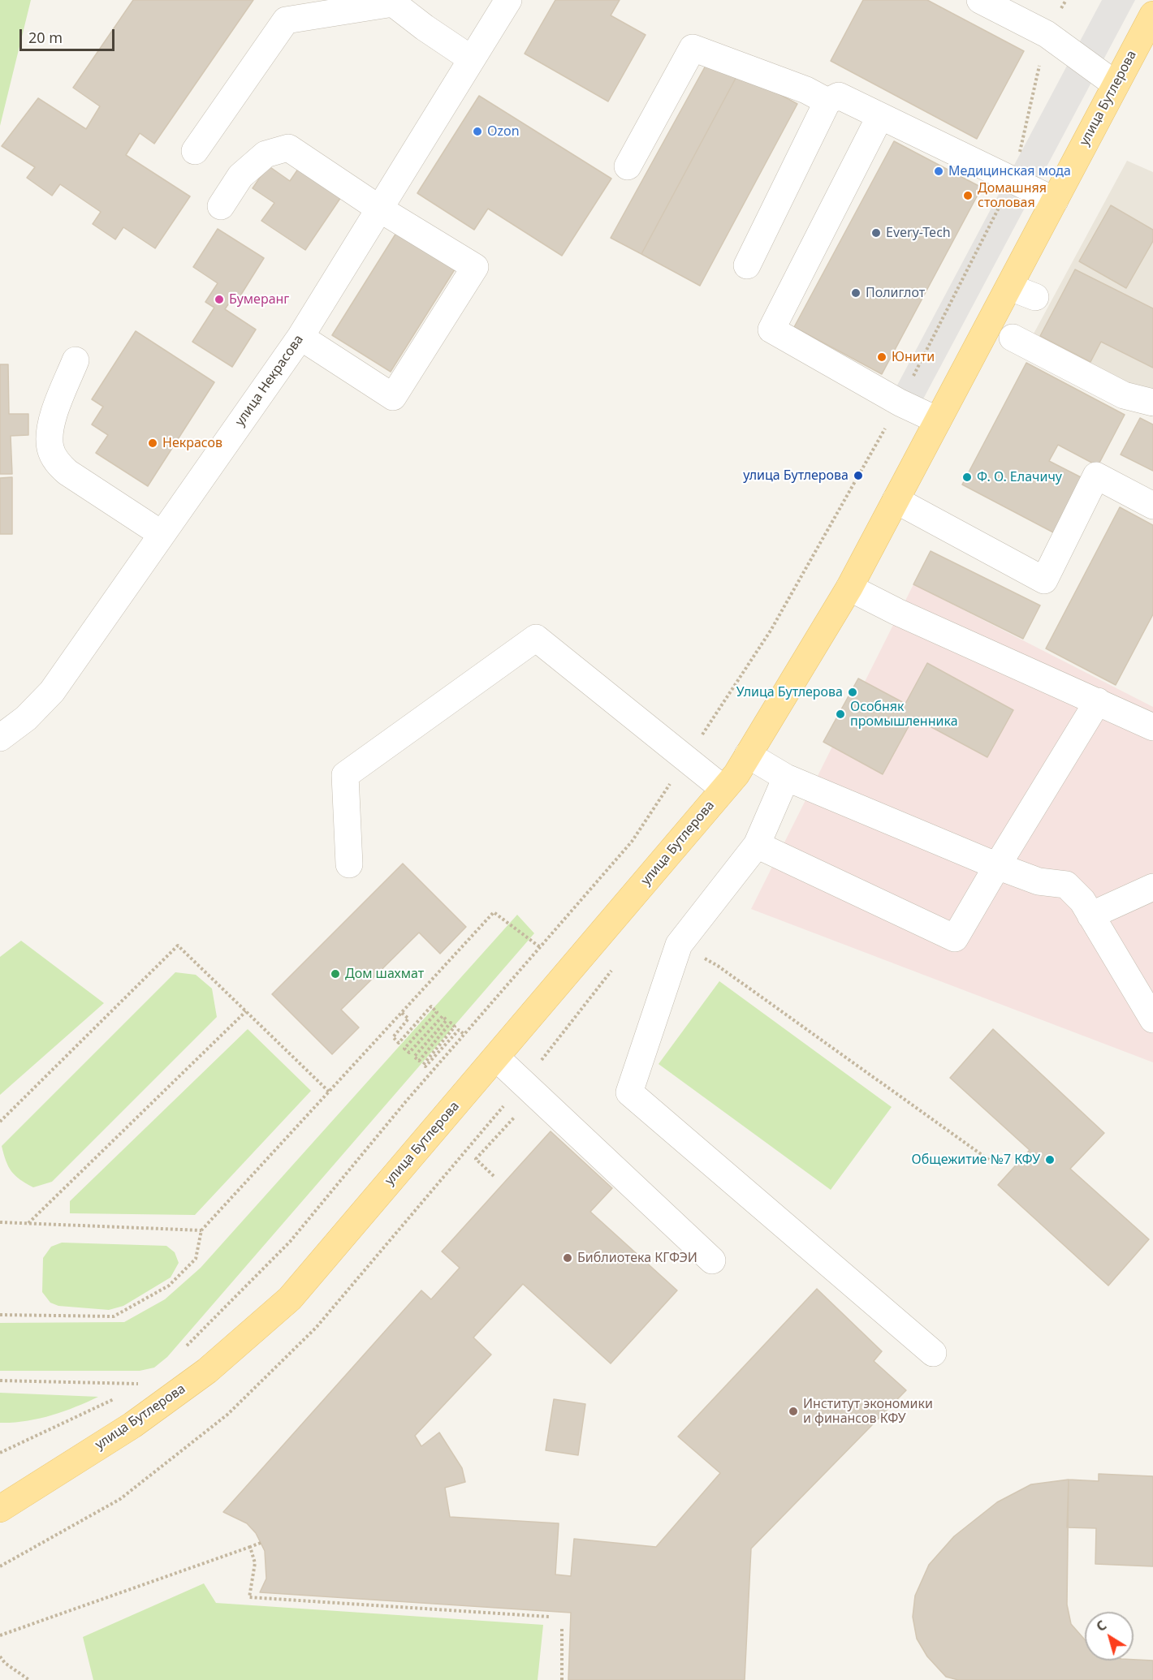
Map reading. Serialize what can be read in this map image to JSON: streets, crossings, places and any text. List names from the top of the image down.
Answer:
{
  "streets": {
    "main road": ["улица Бутлерова"],
    "street": ["улица Некрасова"]
  },
  "places": [
    "Ozon",
    "Медицинская мода",
    "Домашняя столовая",
    "Every-Tech",
    "Полиглот",
    "Бумеранг",
    "Юнити",
    "Некрасов",
    "улица Бутлерова",
    "Ф. О. Елачичу",
    "Улица Бутлерова",
    "Особняк промышленника",
    "Дом шахмат",
    "Общежитие №7 КФУ",
    "Библиотека КГФЭИ",
    "Институт экономики и финансов КФУ"
  ],
  "scale_bar": "20 m",
  "north": "top left"
}
